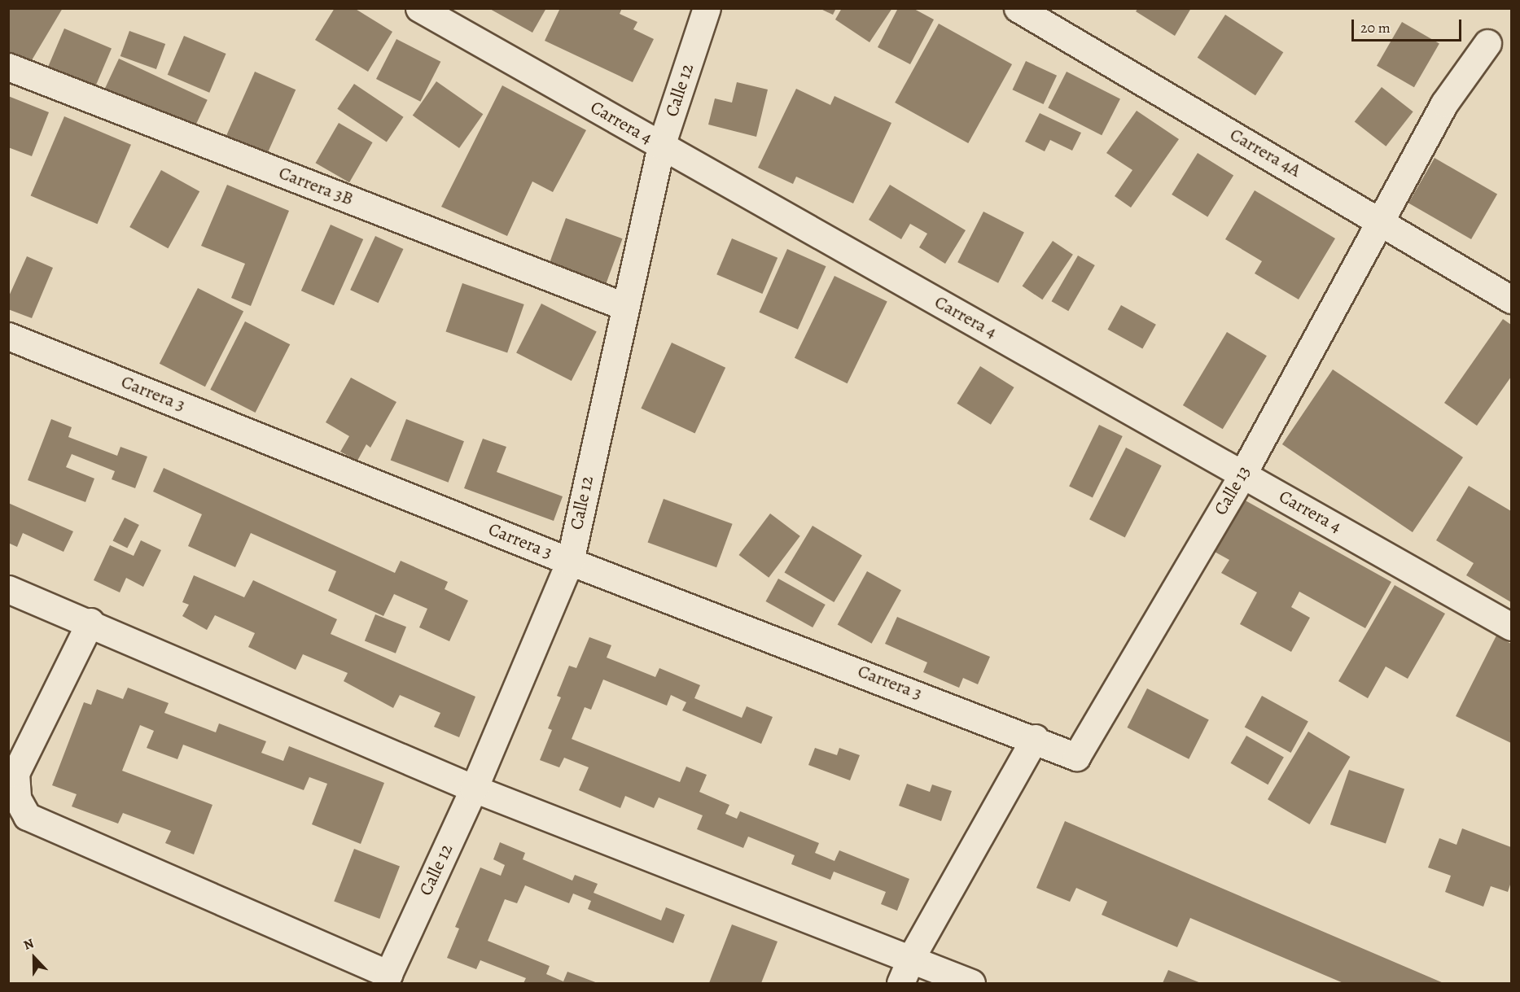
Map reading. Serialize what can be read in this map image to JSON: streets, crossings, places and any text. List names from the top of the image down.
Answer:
{
  "streets": {
    "street": [
      "Calle 12",
      "Carrera 4",
      "Carrera 4A",
      "Carrera 3B",
      "Carrera 3",
      "Calle 13"
    ]
  },
  "crossings": [
    ["Calle 12", "Carrera 4"],
    ["Calle 12", "Carrera 3B"],
    ["Calle 12", "Carrera 3"],
    ["Carrera 4", "Calle 13"],
    ["Carrera 4A", "Calle 13"],
    ["Carrera 3", "Calle 13"]
  ],
  "scale_bar": "20 m",
  "north": "top"
}
